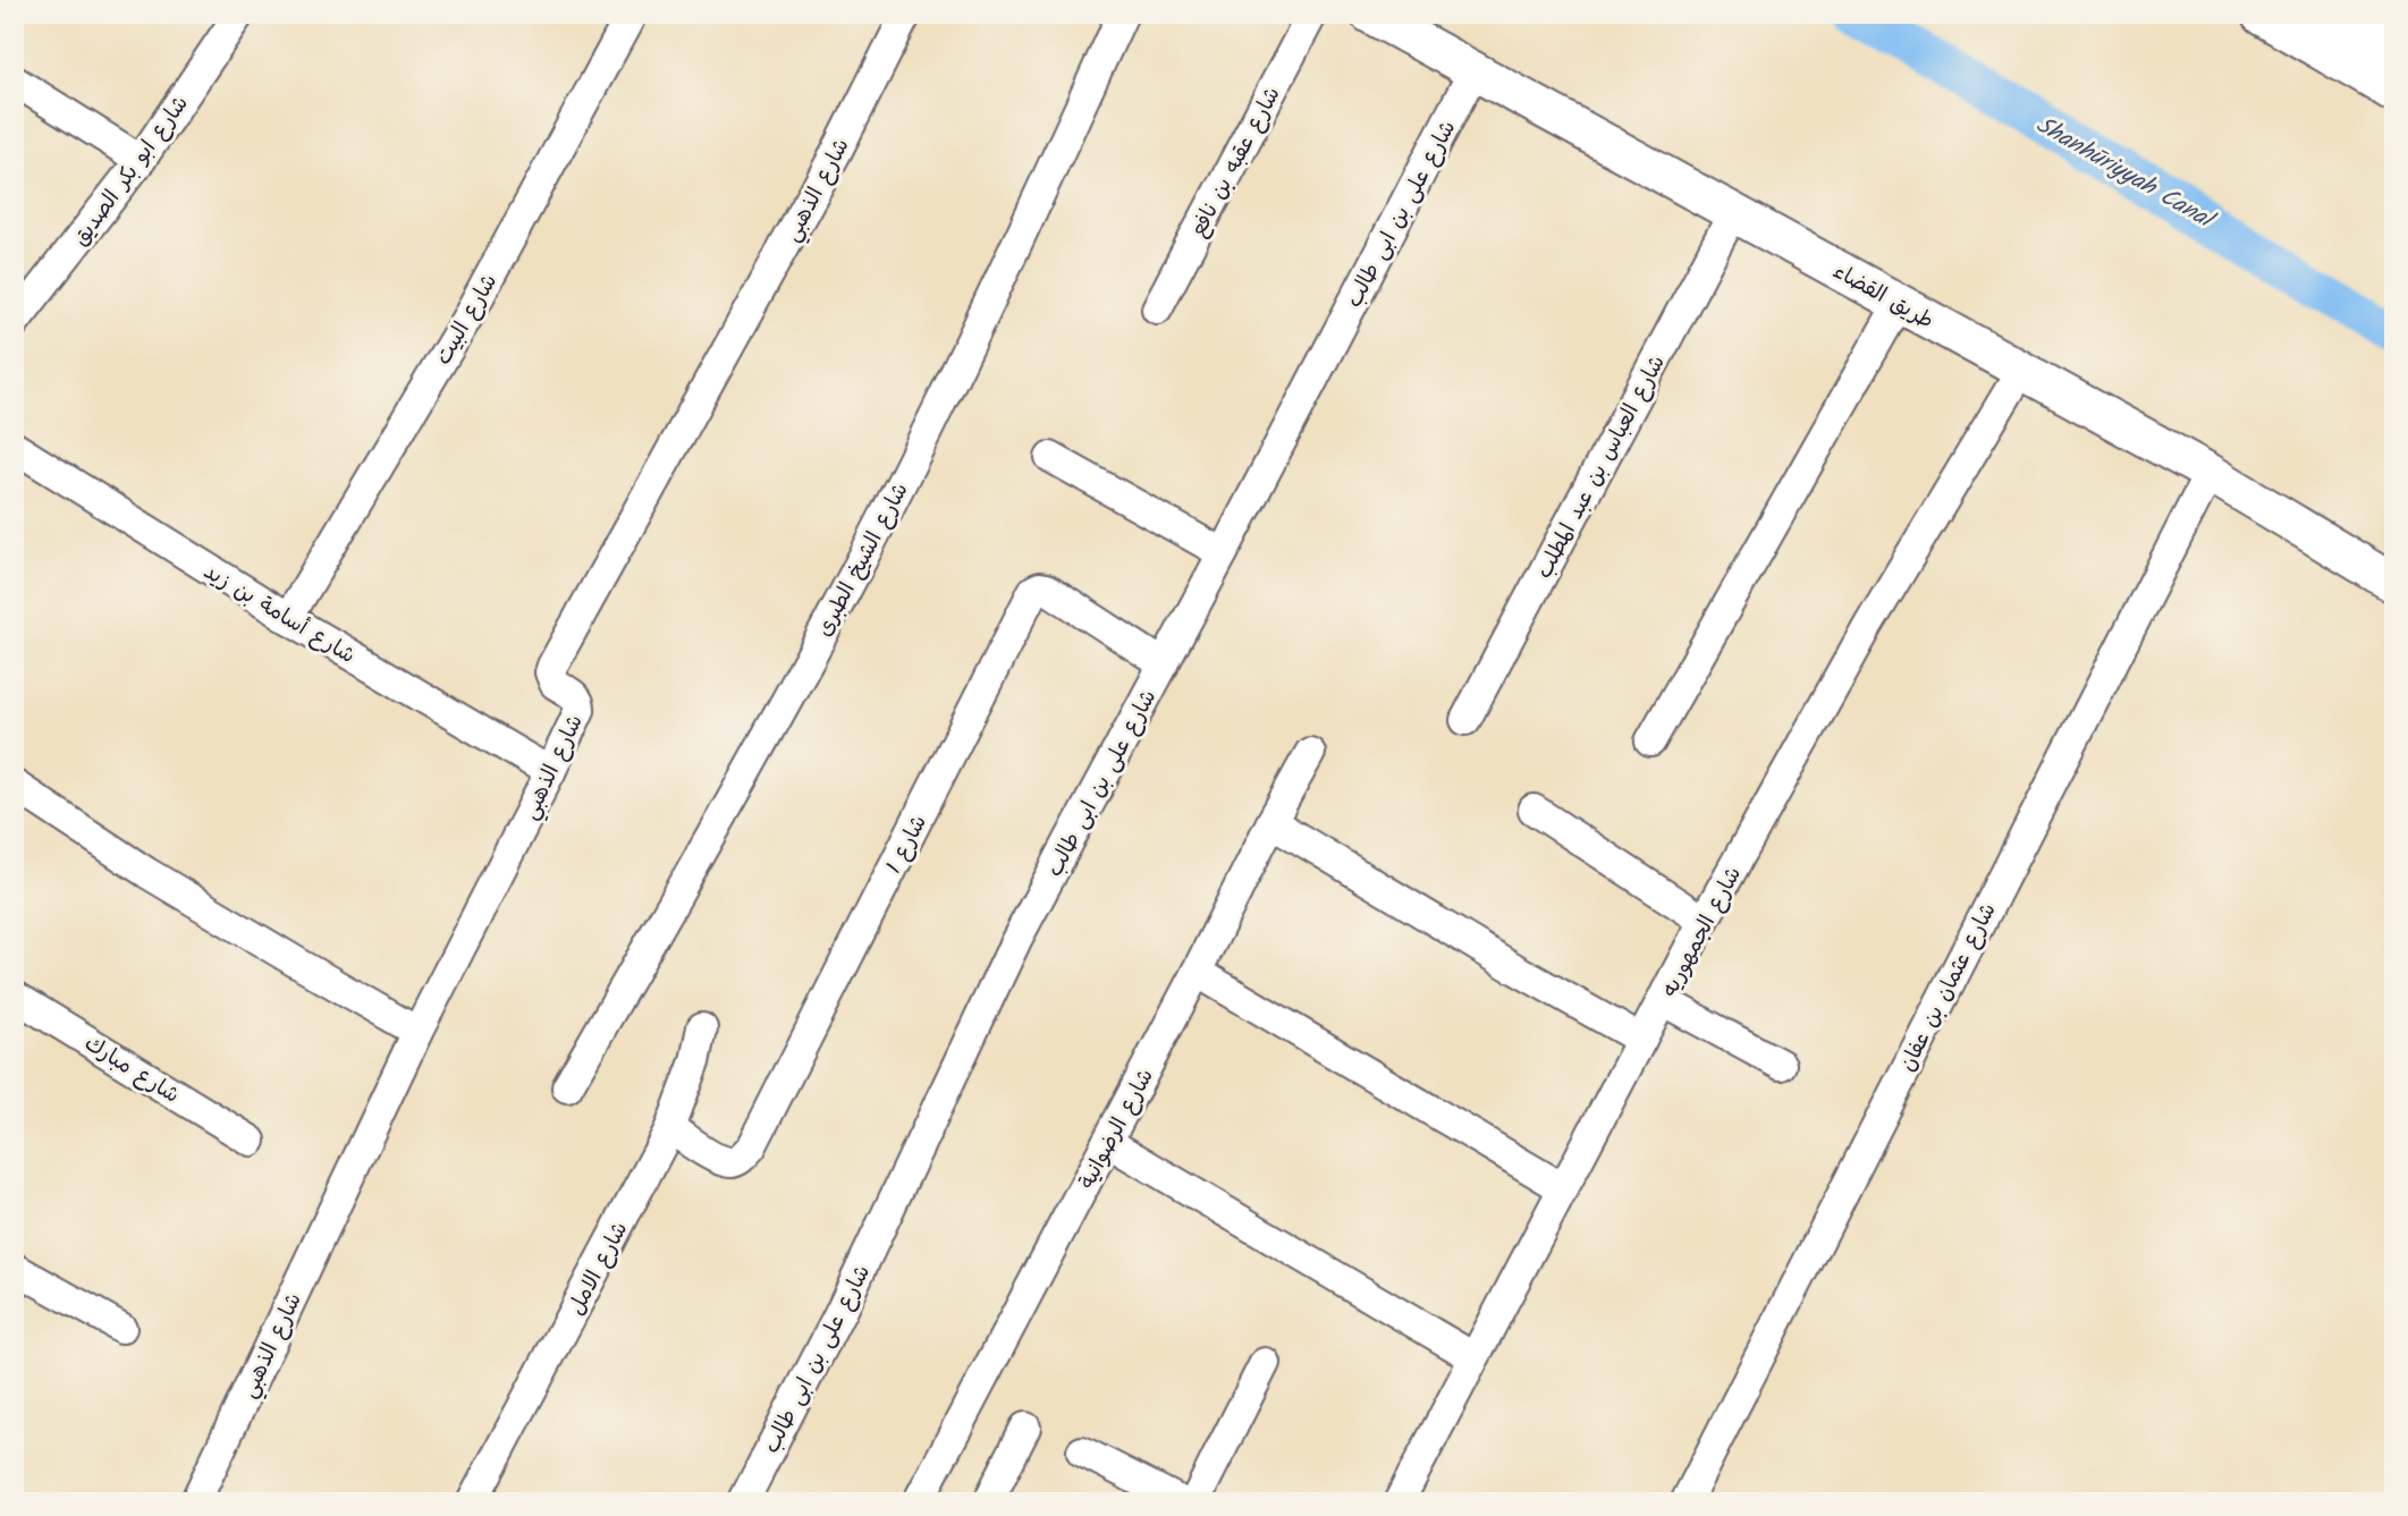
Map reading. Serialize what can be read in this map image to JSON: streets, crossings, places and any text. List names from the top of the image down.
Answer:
{
  "streets": {
    "street": [
      "شارع عقبه بن نافع",
      "شارع ابو بكر الصديق",
      "شارع الذهبي",
      "شارع على بن ابى طالب",
      "طريق القضاء",
      "شارع البيت",
      "شارع العباس بن عبد المطلب",
      "شارع الشيخ الطبرى",
      "شارع أسامة بن زيد",
      "شارع 1",
      "شارع الجمهوريه",
      "شارع عثمان بن عفان",
      "شارع مبارك",
      "شارع الرضوانية",
      "شارع الامل"
    ]
  },
  "crossings": [
    ["شارع الذهبي", "شارع أسامة بن زيد"],
    ["شارع على بن ابى طالب", "طريق القضاء"],
    ["شارع على بن ابى طالب", "شارع 1"],
    ["طريق القضاء", "شارع العباس بن عبد المطلب"],
    ["طريق القضاء", "شارع الجمهوريه"],
    ["طريق القضاء", "شارع عثمان بن عفان"],
    ["شارع البيت", "شارع أسامة بن زيد"],
    ["شارع 1", "شارع الامل"]
  ],
  "water": ["Shanhūriyyah Canal"]
}
